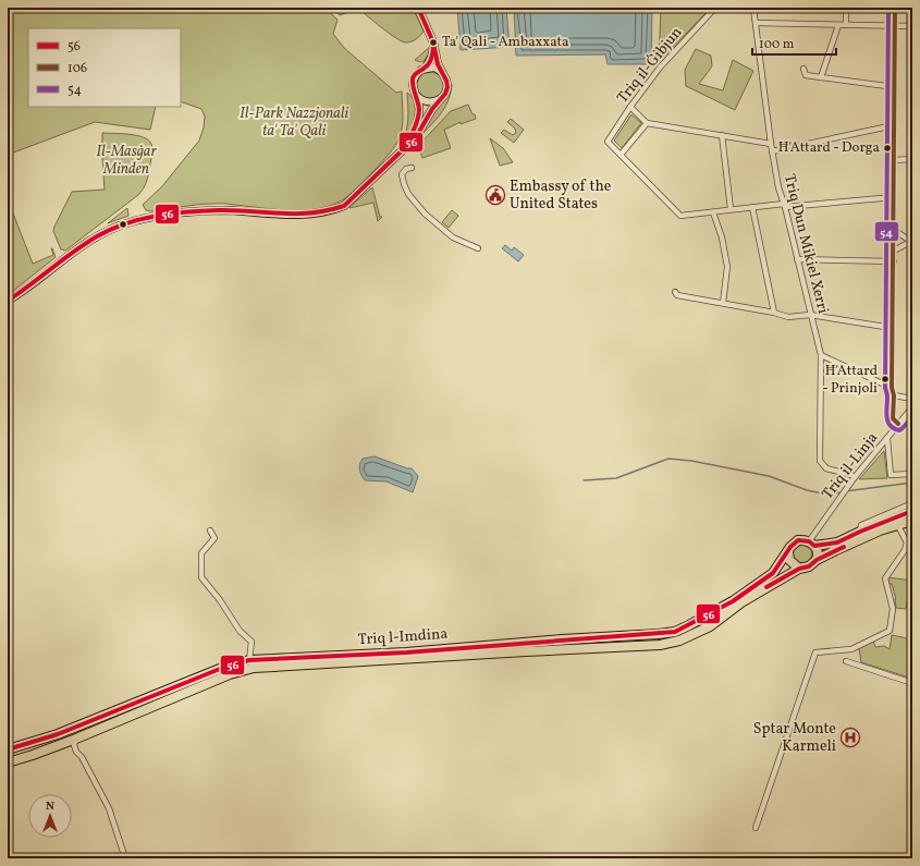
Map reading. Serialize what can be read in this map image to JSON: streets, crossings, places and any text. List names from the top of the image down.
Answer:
{
  "streets": {
    "highway": ["Triq l-Imdina"],
    "street": ["Triq il-Ġibjun", "Triq Dun Mikiel Xerri", "Triq il-Linja"]
  },
  "crossings": [
    ["Triq Dun Mikiel Xerri", "Triq il-Linja"],
    ["Triq il-Linja", "Triq l-Imdina"]
  ],
  "parks": ["Il-Park Nazzjonali ta' Ta' Qali", "Il-Masġar Minden"],
  "places": {
    "other": ["Ta' Qali - Ambaxxata", "Ħ'Attard - Dorga", "Ħ'Attard - Prinjoli"],
    "public building": ["Embassy of the United States"],
    "hospital": ["Sptar Monte Karmeli"]
  },
  "lines": ["transit line 56", "transit line 106", "transit line 54"],
  "legend": ["56", "106", "54"],
  "scale_bar": "100 m",
  "north": "top"
}
